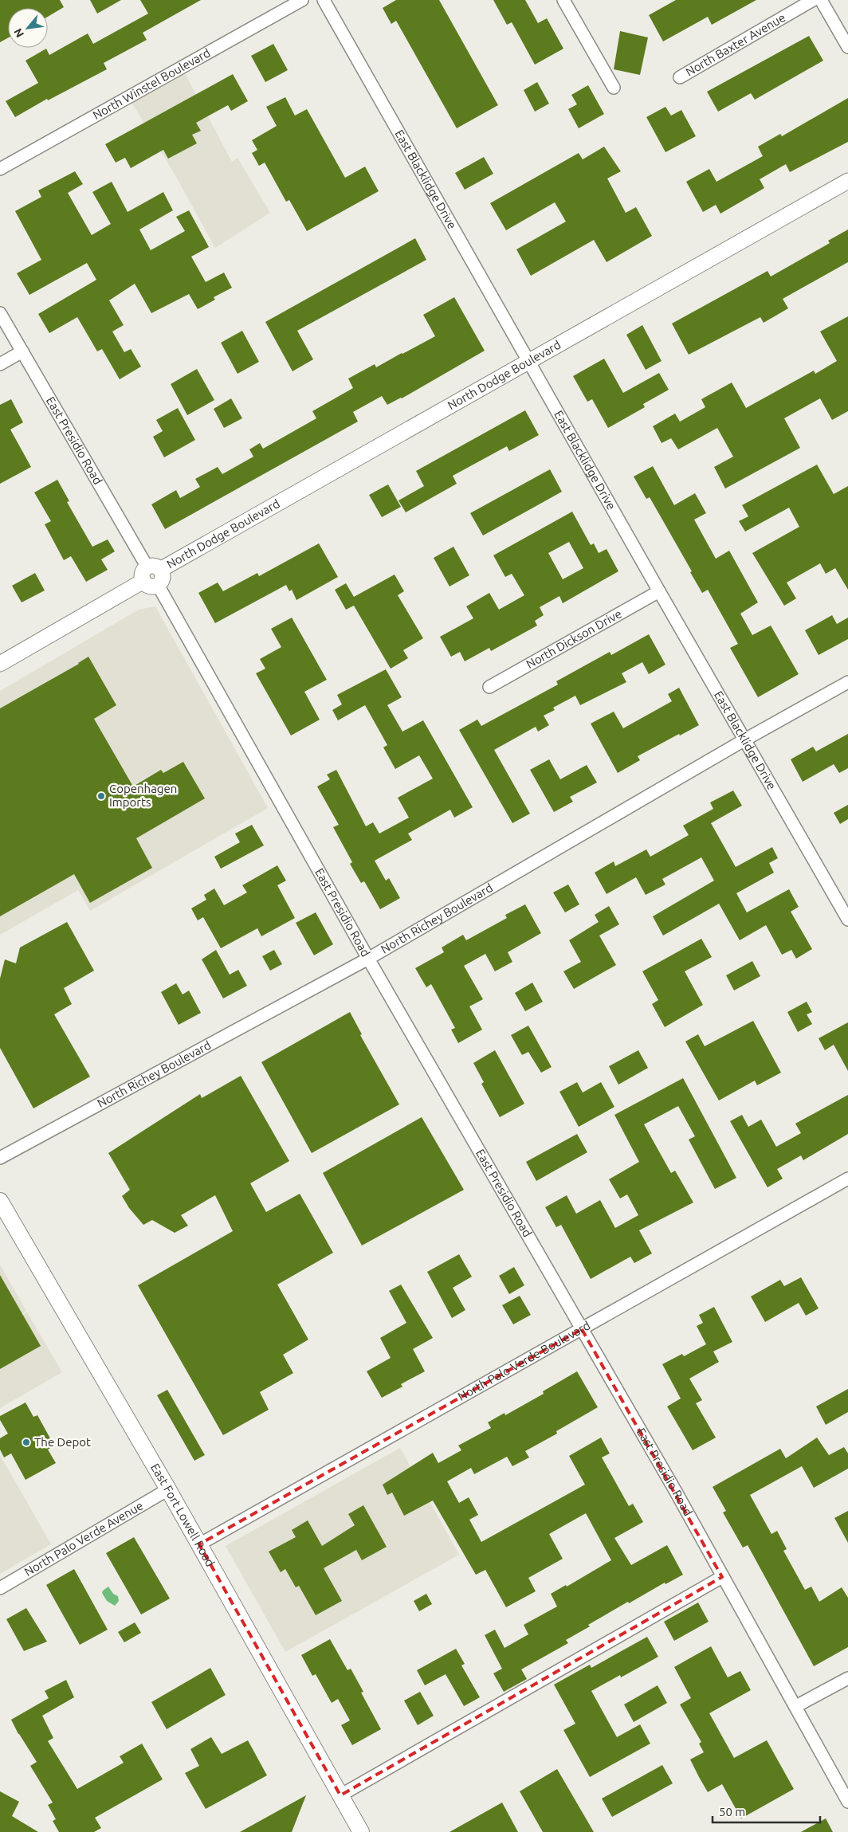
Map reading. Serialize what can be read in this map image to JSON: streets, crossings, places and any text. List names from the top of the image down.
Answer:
{
  "streets": {
    "main road": ["East Fort Lowell Road"],
    "street": [
      "North Baxter Avenue",
      "North Winstel Boulevard",
      "East Blacklidge Drive",
      "North Dodge Boulevard",
      "East Presidio Road",
      "North Dickson Drive",
      "North Richey Boulevard",
      "North Palo Verde Boulevard",
      "North Palo Verde Avenue"
    ]
  },
  "crossings": [
    ["East Blacklidge Drive", "North Dodge Boulevard"],
    ["East Blacklidge Drive", "North Dickson Drive"],
    ["East Blacklidge Drive", "North Richey Boulevard"],
    ["North Dodge Boulevard", "East Presidio Road"],
    ["East Presidio Road", "North Richey Boulevard"],
    ["East Presidio Road", "North Palo Verde Boulevard"],
    ["North Palo Verde Boulevard", "East Fort Lowell Road"],
    ["East Fort Lowell Road", "North Palo Verde Avenue"]
  ],
  "places": ["Copenhagen Imports", "The Depot"],
  "scale_bar": "50 m",
  "north": "bottom left"
}
